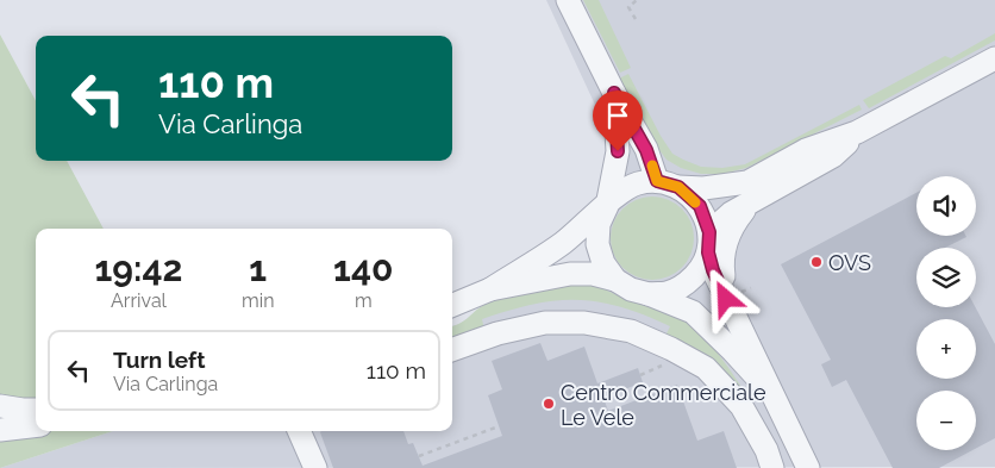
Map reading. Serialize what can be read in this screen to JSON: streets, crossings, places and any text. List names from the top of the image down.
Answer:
{
  "places": ["OVS", "Centro Commerciale Le Vele"],
  "page": {
    "turn": ["110 m", "Via Carlinga"],
    "map_buttons": ["+", "−"],
    "eta": [
      "19:42",
      "Arrival",
      "1",
      "min",
      "140",
      "m"
    ],
    "list": [
      {
        "name": "Turn left",
        "note": "Via Carlinga",
        "value": "110 m"
      }
    ]
  }
}
